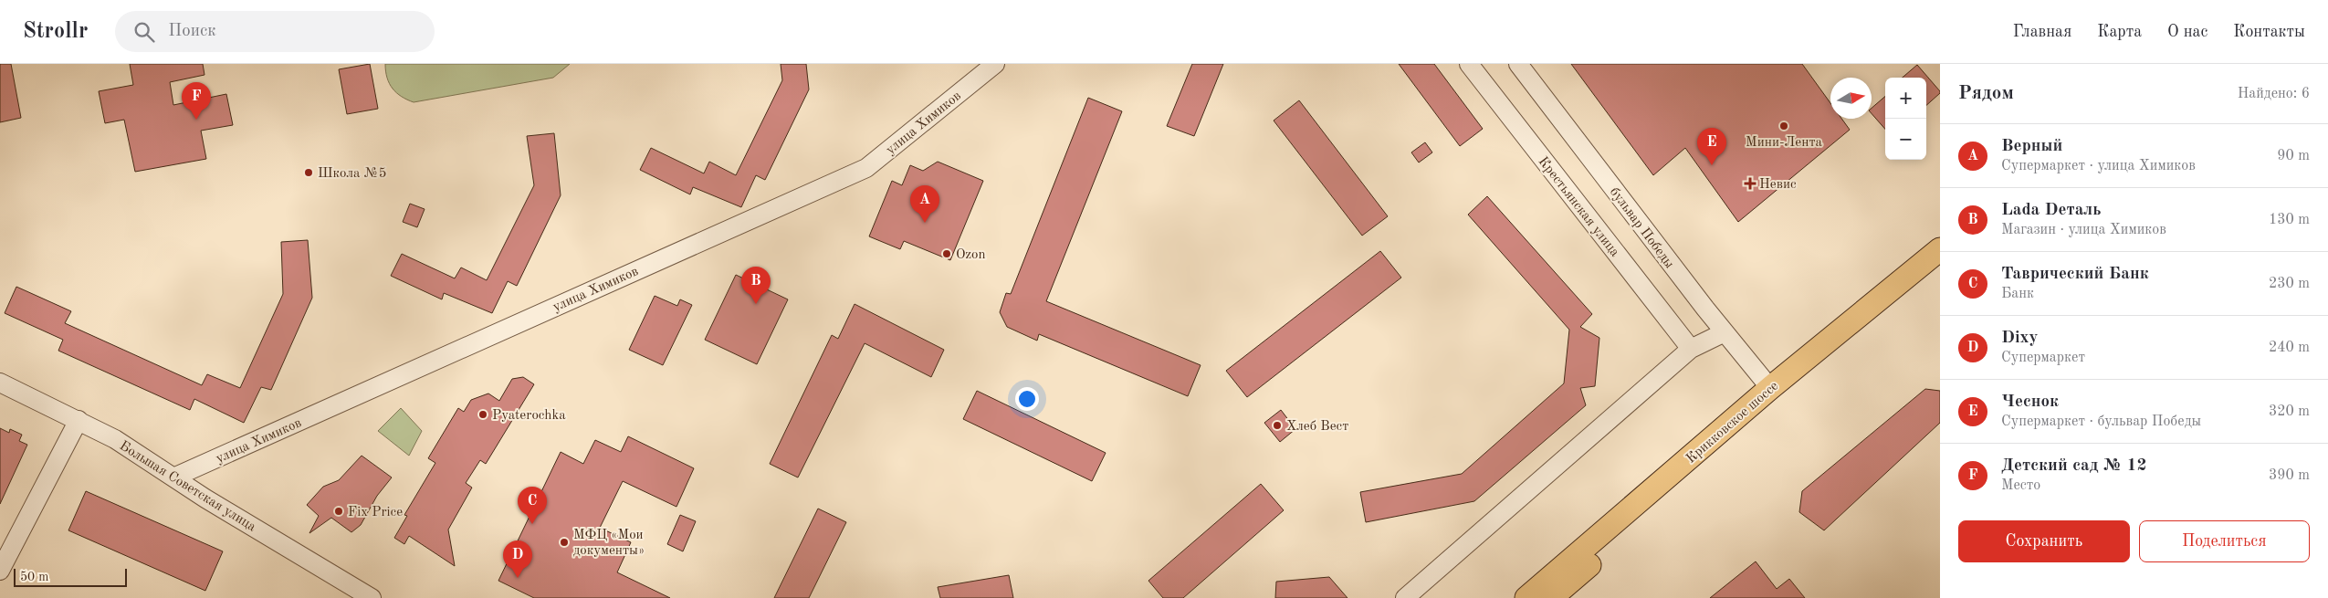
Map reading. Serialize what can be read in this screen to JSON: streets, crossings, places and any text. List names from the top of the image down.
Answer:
{
  "streets": {
    "main road": ["Крикковское шоссе"],
    "street": [
      "улица Химиков",
      "Крестьянская улица",
      "бульвар Победы",
      "Большая Советская улица"
    ]
  },
  "crossings": [
    ["улица Химиков", "Большая Советская улица"],
    ["бульвар Победы", "Крикковское шоссе"]
  ],
  "places": {
    "other": [
      "Мини-Лента",
      "Школа №5",
      "Ozon",
      "Pyaterochka",
      "Хлеб Вест",
      "Fix Price",
      "МФЦ «Мои документы»"
    ],
    "health": ["Невис"]
  },
  "scale_bar": "50 m",
  "north": "right",
  "page": {
    "header": "Strollr",
    "search": "Поиск",
    "nav": [
      "Главная",
      "Карта",
      "О нас",
      "Контакты"
    ],
    "heading": ["Рядом", "Найдено: 6"],
    "map_buttons": ["+", "−"],
    "pins": [
      "F",
      "E",
      "A",
      "B",
      "C",
      "D"
    ],
    "list": [
      {
        "mark": "A",
        "name": "Верный",
        "note": "Супермаркет · улица Химиков",
        "value": "90 m"
      },
      {
        "mark": "B",
        "name": "Lada Dеталь",
        "note": "Магазин · улица Химиков",
        "value": "130 m"
      },
      {
        "mark": "C",
        "name": "Таврический Банк",
        "note": "Банк",
        "value": "230 m"
      },
      {
        "mark": "D",
        "name": "Dixy",
        "note": "Супермаркет",
        "value": "240 m"
      },
      {
        "mark": "E",
        "name": "Чеснок",
        "note": "Супермаркет · бульвар Победы",
        "value": "320 m"
      },
      {
        "mark": "F",
        "name": "Детский сад № 12",
        "note": "Место",
        "value": "390 m"
      }
    ],
    "buttons": ["Сохранить", "Поделиться"],
    "scale": "50 m"
  }
}
